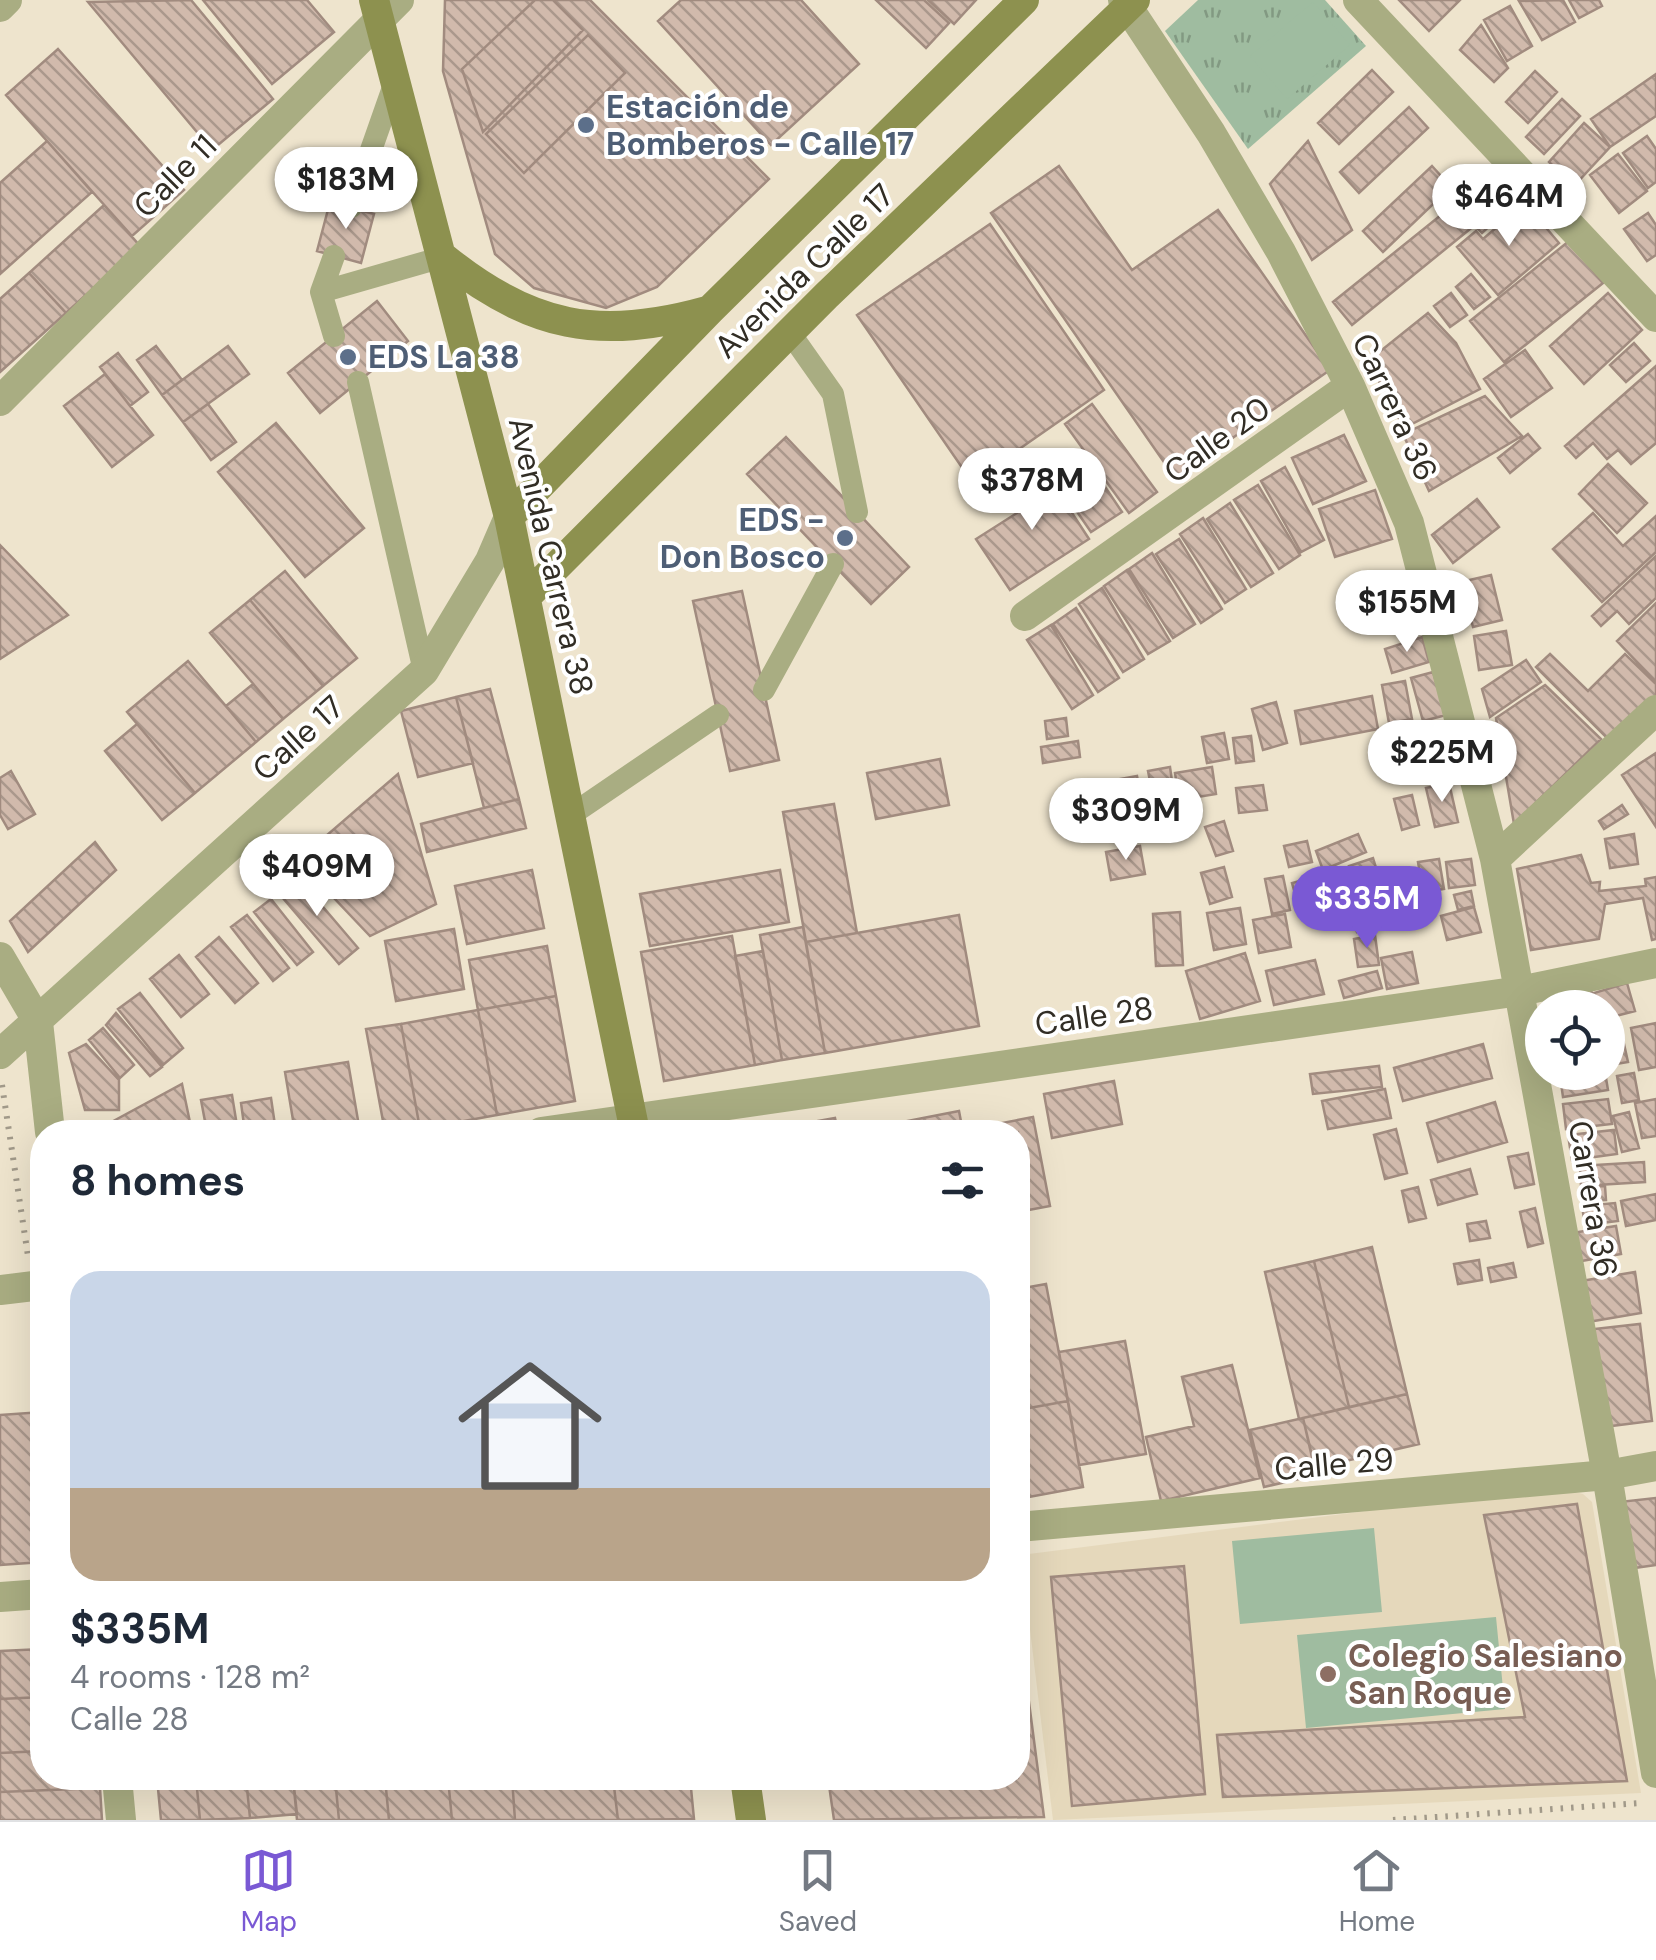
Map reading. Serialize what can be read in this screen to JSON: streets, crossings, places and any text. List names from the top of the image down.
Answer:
{
  "streets": {
    "main road": ["Avenida Calle 17", "Avenida Carrera 38"],
    "street": [
      "Calle 11",
      "Carrera 36",
      "Calle 20",
      "Calle 17",
      "Calle 28",
      "Calle 29"
    ]
  },
  "crossings": [
    ["Calle 11", "Avenida Carrera 38"],
    ["Avenida Calle 17", "Carrera 36"],
    ["Avenida Calle 17", "Avenida Carrera 38"],
    ["Avenida Calle 17", "Calle 17"],
    ["Carrera 36", "Calle 20"],
    ["Carrera 36", "Calle 28"],
    ["Carrera 36", "Calle 29"],
    ["Avenida Carrera 38", "Calle 17"]
  ],
  "places": [
    "Estación de Bomberos - Calle 17",
    "EDS La 38",
    "EDS - Don Bosco",
    "Colegio Salesiano San Roque"
  ],
  "page": {
    "price": [
      "$183M",
      "$464M",
      "$378M",
      "$155M",
      "$225M",
      "$309M",
      "$409M",
      "$335M"
    ],
    "heading": "8 homes",
    "list": [
      {
        "name": "$335M",
        "note": "4 rooms · 128 m² · Calle 28"
      }
    ],
    "tabs": ["Map", "Saved", "Home"]
  }
}
